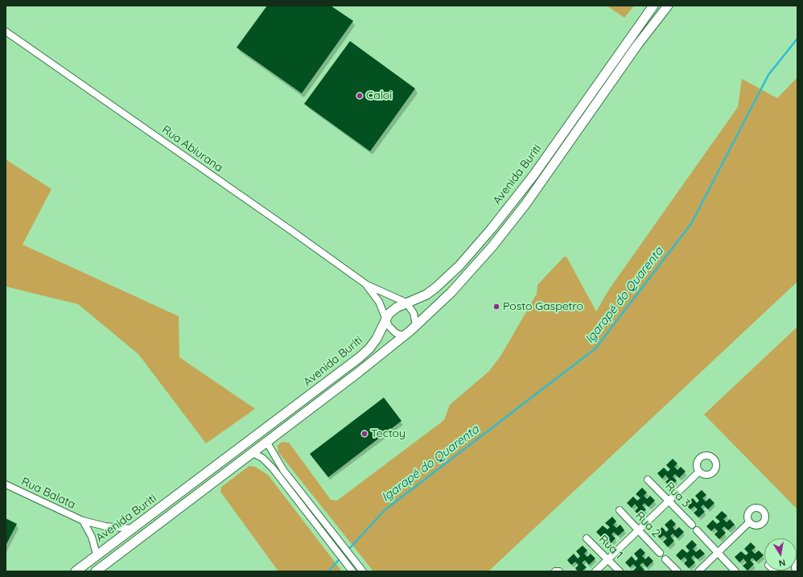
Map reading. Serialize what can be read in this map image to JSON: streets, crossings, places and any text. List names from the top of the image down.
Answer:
{
  "streets": {
    "main road": ["Avenida Buriti"],
    "street": [
      "Rua Abiurana",
      "Rua Balata",
      "Rua 3",
      "Rua 2",
      "Rua 1"
    ]
  },
  "crossings": [
    ["Rua Abiurana", "Avenida Buriti"],
    ["Avenida Buriti", "Rua Balata"]
  ],
  "water": ["Igarapé do Quarenta"],
  "places": ["Caloi", "Posto Gaspetro", "Tectoy"],
  "north": "bottom"
}
